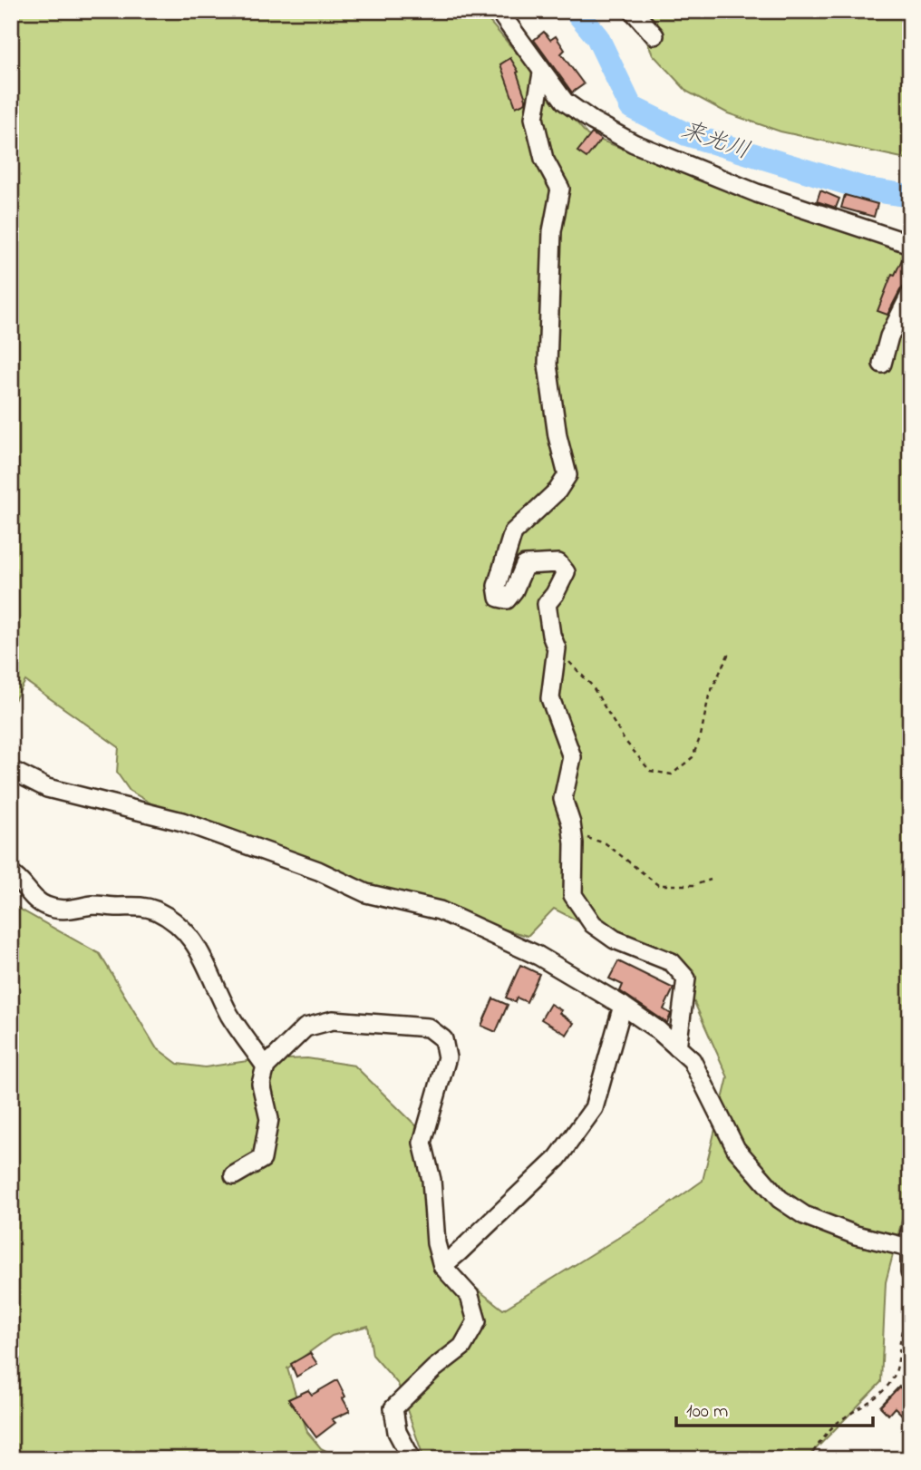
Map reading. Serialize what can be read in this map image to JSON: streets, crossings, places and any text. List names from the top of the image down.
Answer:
{
  "water": ["来光川"],
  "scale_bar": "100 m"
}
